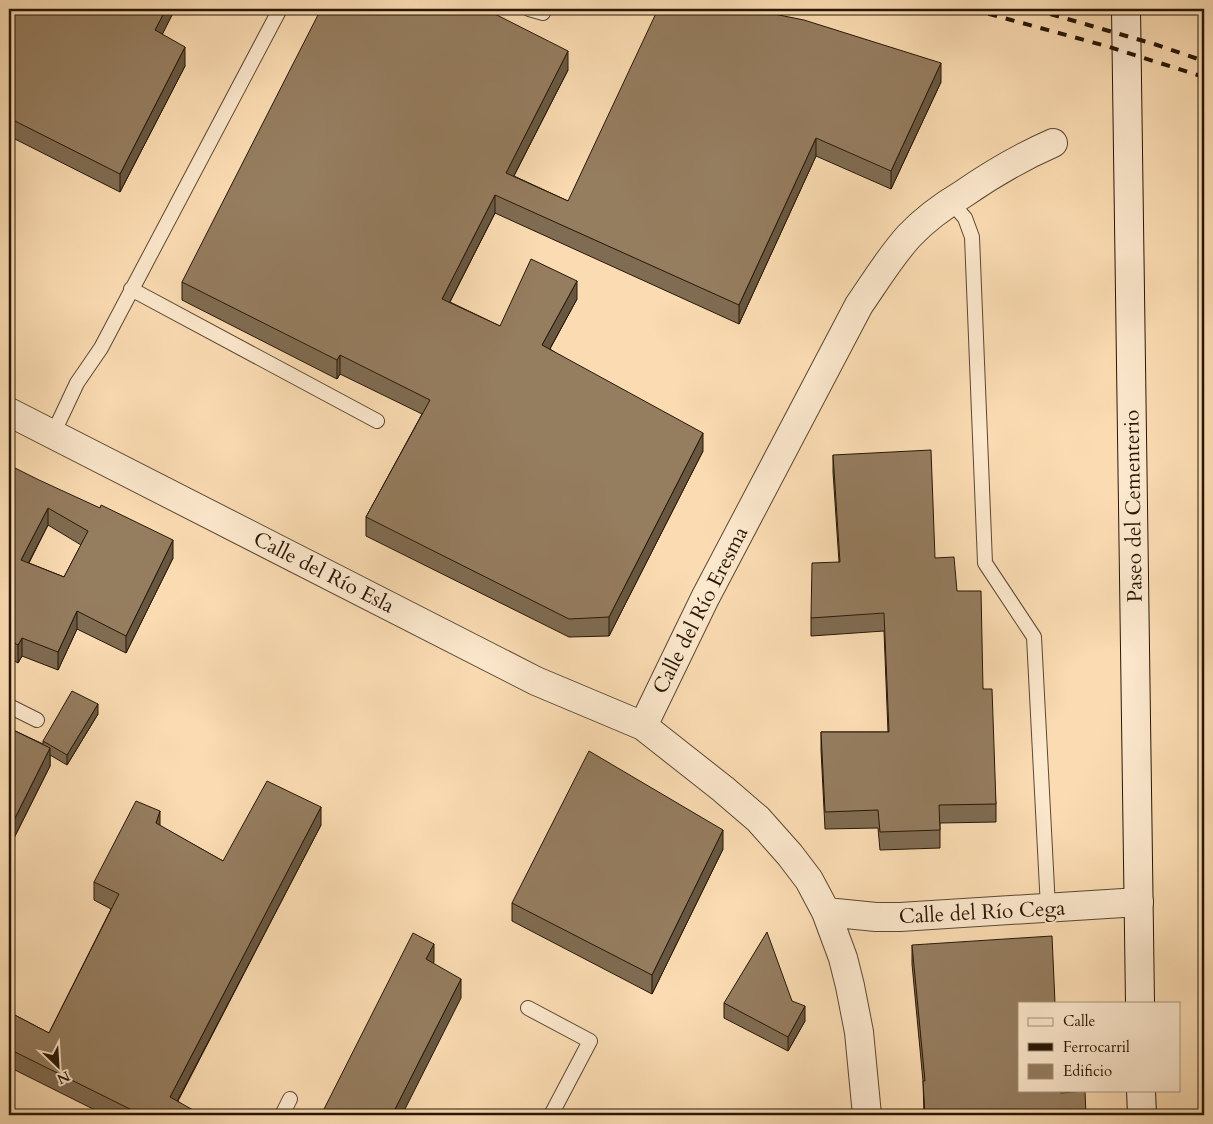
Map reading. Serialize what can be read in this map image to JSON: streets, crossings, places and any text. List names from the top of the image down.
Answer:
{
  "streets": {
    "street": [
      "Paseo del Cementerio",
      "Calle del Río Esla",
      "Calle del Río Eresma",
      "Calle del Río Cega"
    ]
  },
  "crossings": [
    ["Paseo del Cementerio", "Calle del Río Cega"],
    ["Calle del Río Esla", "Calle del Río Eresma"]
  ],
  "legend": ["Calle", "Ferrocarril", "Edificio"],
  "north": "bottom right"
}
